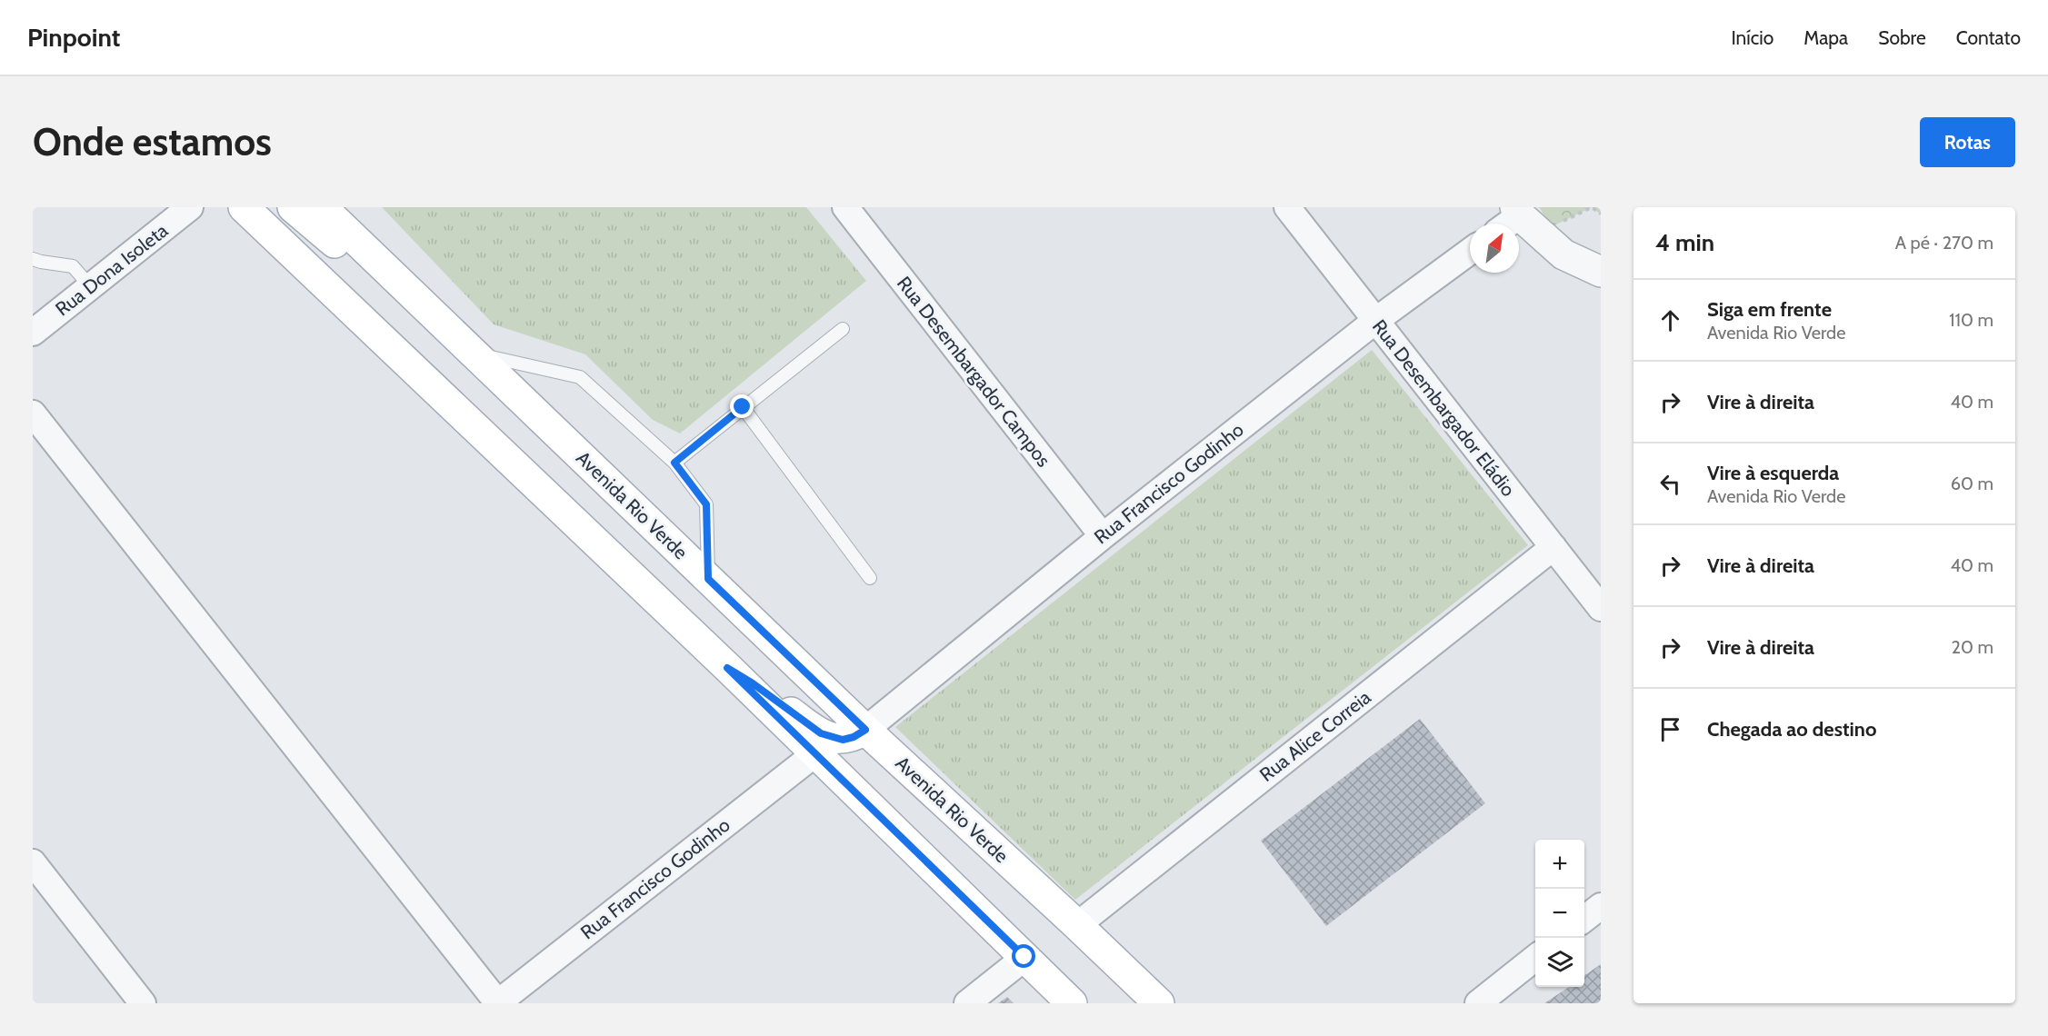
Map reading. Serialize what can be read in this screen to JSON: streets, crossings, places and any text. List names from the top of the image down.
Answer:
{
  "streets": {
    "main road": ["Avenida Rio Verde"],
    "street": [
      "Rua Dona Isoleta",
      "Rua Desembargador Campos",
      "Rua Desembargador Eládio",
      "Rua Francisco Godinho",
      "Rua Alice Correia"
    ]
  },
  "crossings": [
    ["Rua Desembargador Campos", "Rua Francisco Godinho"],
    ["Rua Desembargador Eládio", "Rua Francisco Godinho"],
    ["Rua Desembargador Eládio", "Rua Alice Correia"],
    ["Rua Francisco Godinho", "Avenida Rio Verde"],
    ["Avenida Rio Verde", "Rua Alice Correia"]
  ],
  "north": "top right",
  "page": {
    "header": "Pinpoint",
    "nav": [
      "Início",
      "Mapa",
      "Sobre",
      "Contato"
    ],
    "buttons": "Rotas",
    "title": "Onde estamos",
    "heading": ["4 min", "A pé · 270 m"],
    "list": [
      ["Siga em frente", "Avenida Rio Verde", "110 m"],
      ["Vire à direita", "40 m"],
      ["Vire à esquerda", "Avenida Rio Verde", "60 m"],
      ["Vire à direita", "40 m"],
      ["Vire à direita", "20 m"],
      "Chegada ao destino"
    ],
    "map_buttons": ["+", "−"]
  }
}
